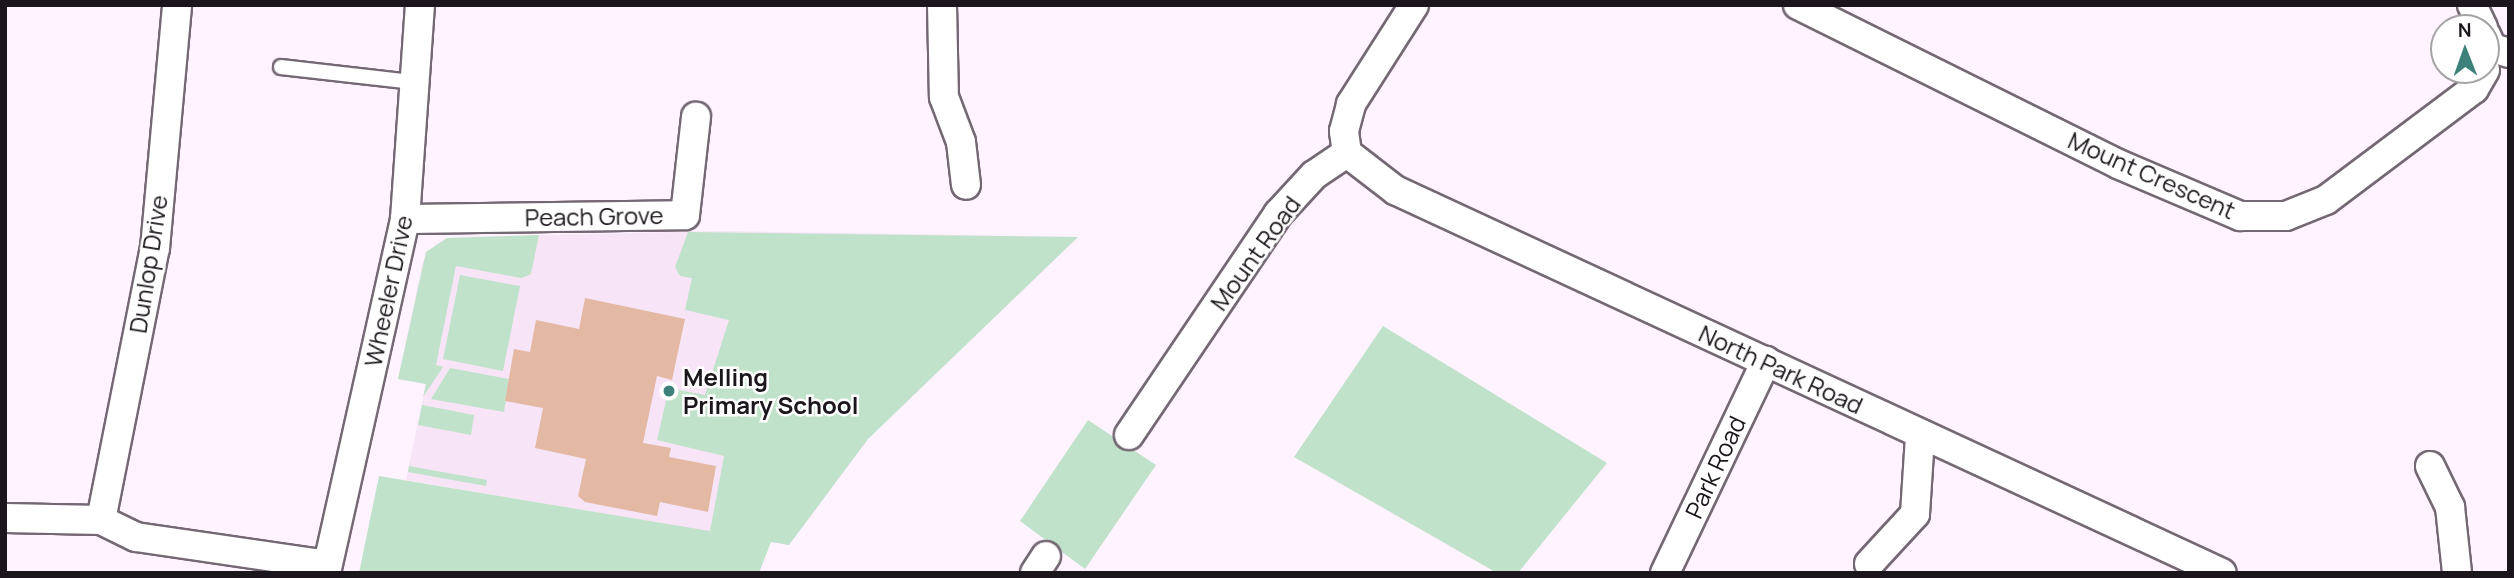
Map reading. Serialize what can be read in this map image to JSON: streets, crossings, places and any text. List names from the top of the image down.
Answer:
{
  "streets": {
    "street": [
      "Mount Crescent",
      "Peach Grove",
      "Mount Road",
      "Dunlop Drive",
      "Wheeler Drive",
      "North Park Road",
      "Park Road"
    ]
  },
  "crossings": [
    ["Peach Grove", "Wheeler Drive"],
    ["Mount Road", "North Park Road"],
    ["North Park Road", "Park Road"]
  ],
  "places": ["Melling Primary School"],
  "north": "top"
}
